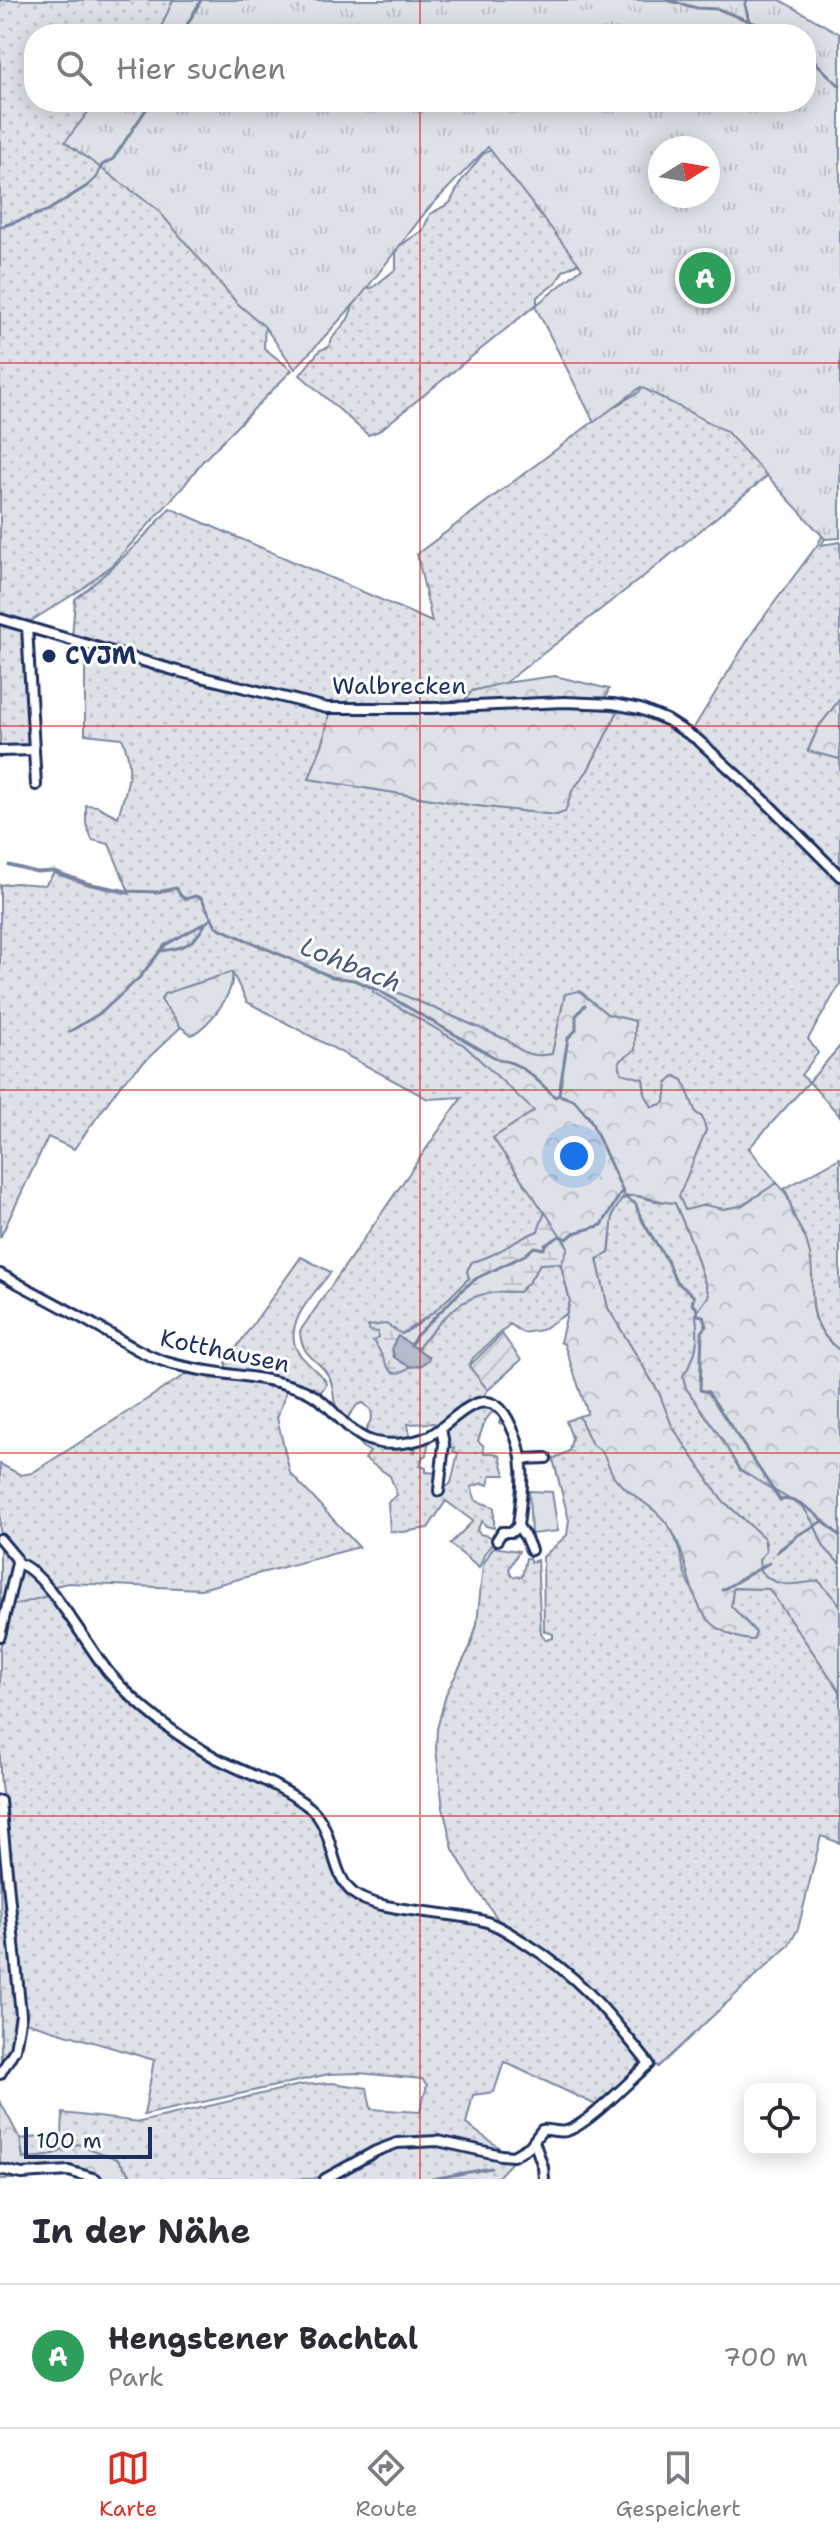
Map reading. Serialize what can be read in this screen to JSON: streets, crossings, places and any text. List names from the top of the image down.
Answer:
{
  "streets": {
    "street": ["Walbrecken", "Kotthausen"]
  },
  "water": ["Lohbach"],
  "places": ["CVJM"],
  "scale_bar": "100 m",
  "north": "right",
  "page": {
    "search": "Hier suchen",
    "pins": "A",
    "scale": "100 m",
    "heading": "In der Nähe",
    "list": [
      {
        "mark": "A",
        "name": "Hengstener Bachtal",
        "note": "Park",
        "value": "700 m"
      }
    ],
    "nav": ["Karte", "Route", "Gespeichert"]
  }
}
